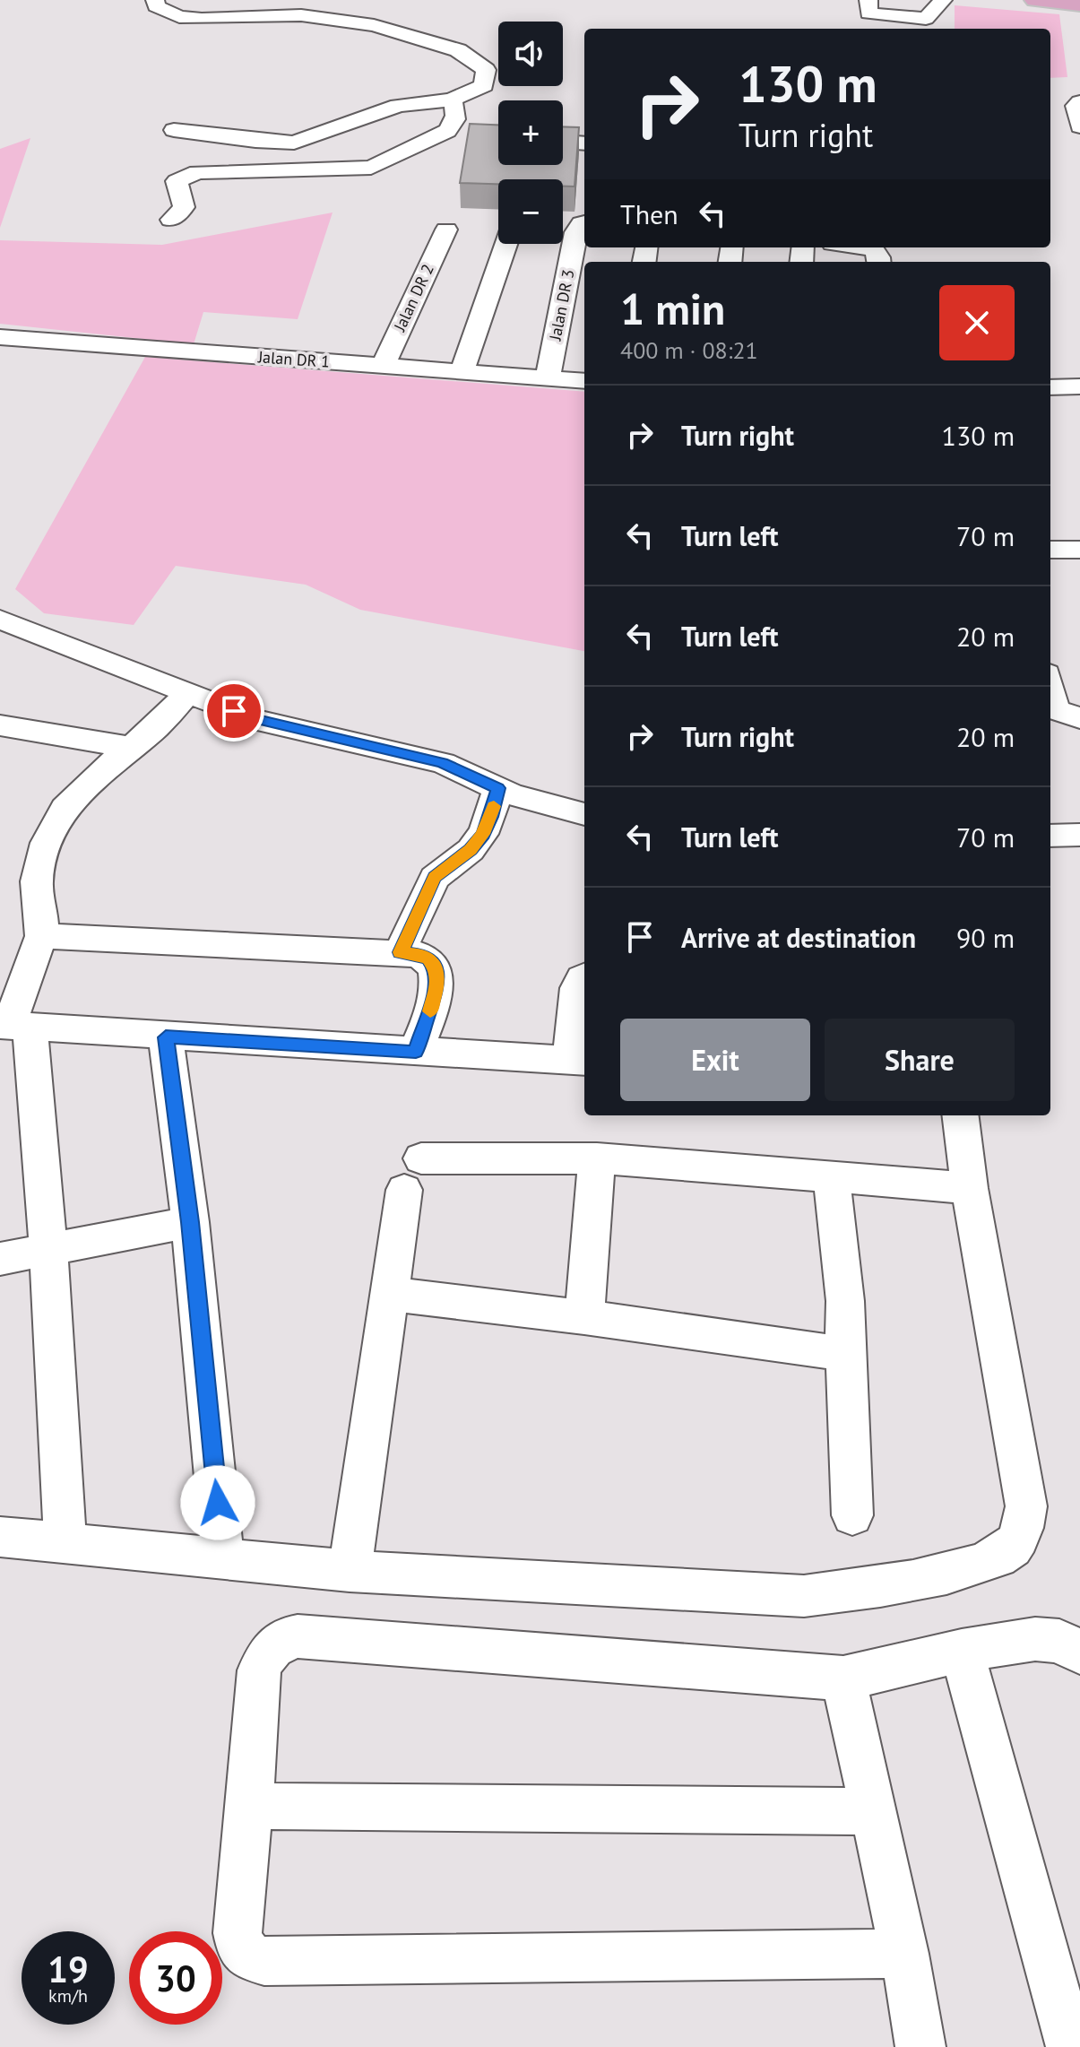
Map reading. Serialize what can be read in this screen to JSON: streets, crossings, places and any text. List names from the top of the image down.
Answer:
{
  "streets": {
    "street": ["Jalan DR 2", "Jalan DR 3", "Jalan DR 1"]
  },
  "crossings": [
    ["Jalan DR 2", "Jalan DR 1"],
    ["Jalan DR 3", "Jalan DR 1"]
  ],
  "page": {
    "map_buttons": ["+", "−"],
    "turn": ["130 m", "Turn right"],
    "then": "Then",
    "heading": ["1 min", "400 m · 08:21"],
    "list": [
      {
        "name": "Turn right",
        "value": "130 m"
      },
      {
        "name": "Turn left",
        "value": "70 m"
      },
      {
        "name": "Turn left",
        "value": "20 m"
      },
      {
        "name": "Turn right",
        "value": "20 m"
      },
      {
        "name": "Turn left",
        "value": "70 m"
      },
      {
        "name": "Arrive at destination",
        "value": "90 m"
      }
    ],
    "buttons": ["Exit", "Share"],
    "speed": "19 km/h",
    "limit": "30"
  }
}
